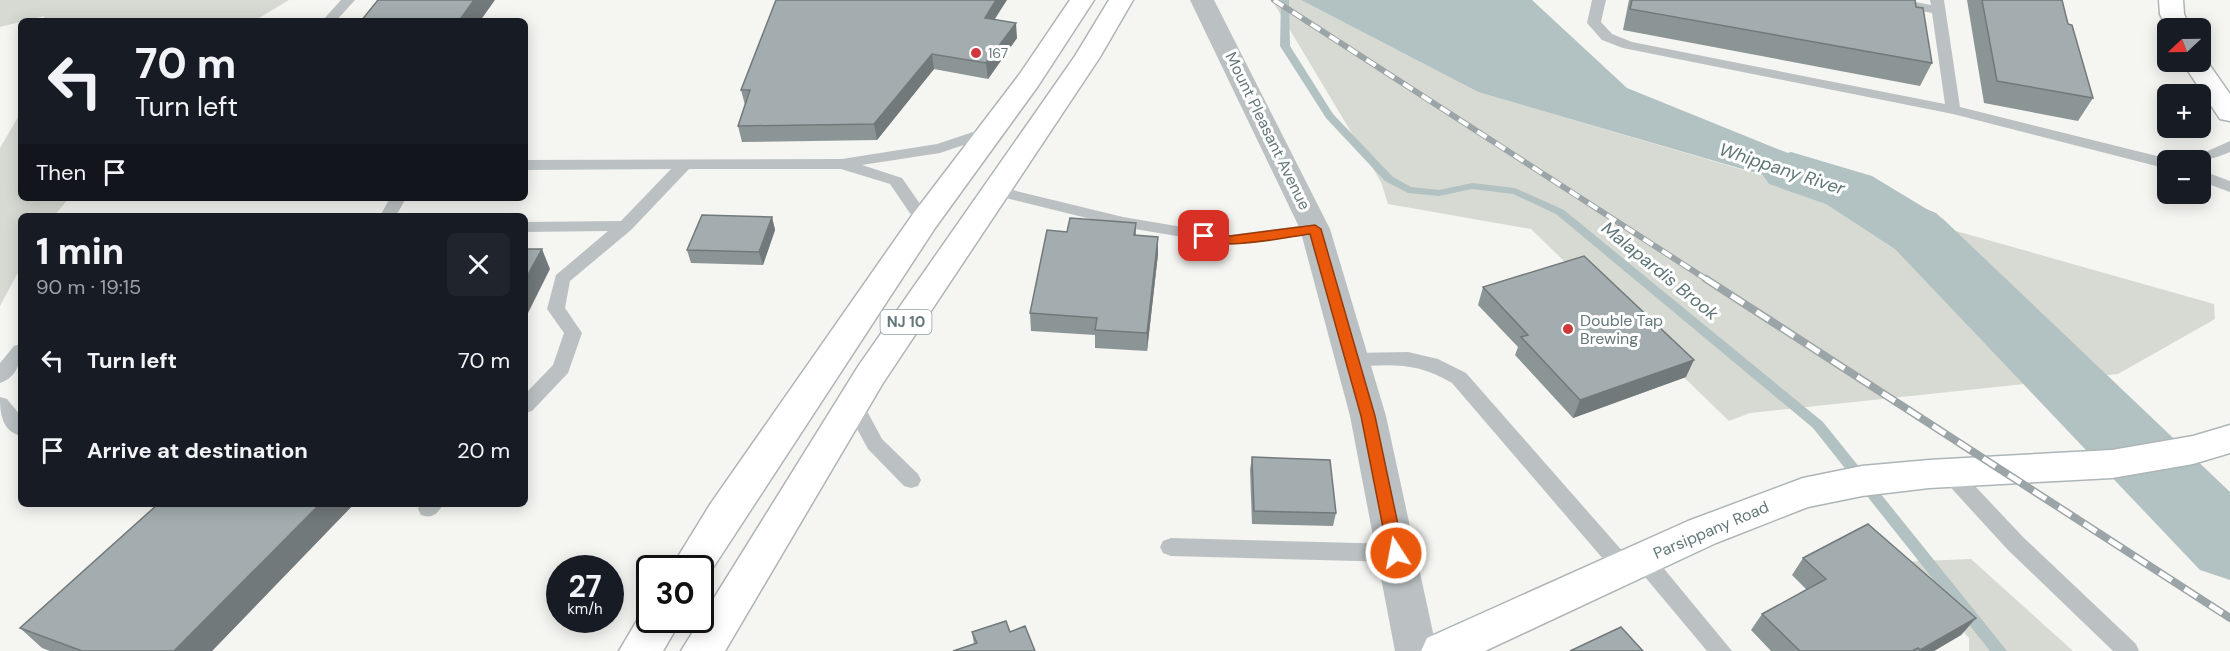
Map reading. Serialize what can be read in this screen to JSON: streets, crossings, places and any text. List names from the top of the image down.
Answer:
{
  "streets": {
    "main road": ["NJ 10", "Parsippany Road"],
    "street": ["Mount Pleasant Avenue"]
  },
  "water": ["Whippany River", "Malapardis Brook"],
  "places": ["167", "Double Tap Brewing"],
  "north": "left",
  "page": {
    "map_buttons": ["+", "−"],
    "turn": ["70 m", "Turn left"],
    "then": "Then",
    "heading": ["1 min", "90 m · 19:15"],
    "list": [
      {
        "name": "Turn left",
        "value": "70 m"
      },
      {
        "name": "Arrive at destination",
        "value": "20 m"
      }
    ],
    "speed": "27 km/h",
    "limit": "30"
  }
}
